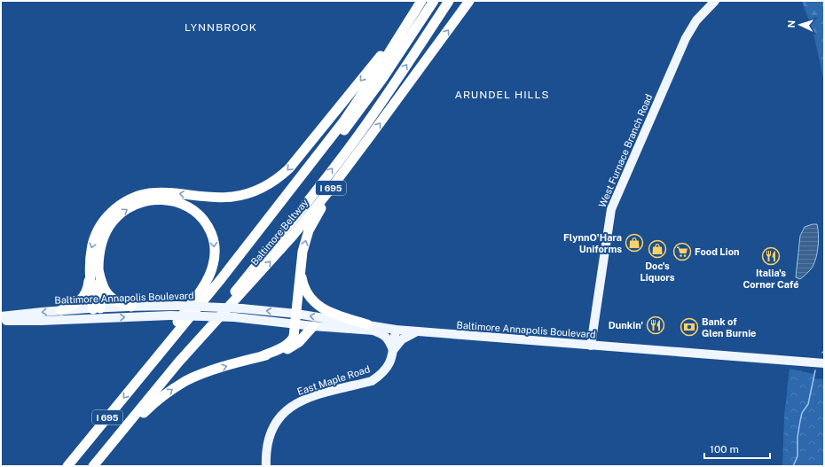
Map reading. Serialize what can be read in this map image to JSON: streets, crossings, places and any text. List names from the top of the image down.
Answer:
{
  "streets": {
    "highway": ["I 695", "Baltimore Beltway"],
    "main road": ["West Furnace Branch Road", "Baltimore Annapolis Boulevard", "East Maple Road"]
  },
  "crossings": [
    ["West Furnace Branch Road", "Baltimore Annapolis Boulevard"],
    ["Baltimore Annapolis Boulevard", "East Maple Road"]
  ],
  "districts": ["LYNNBROOK", "ARUNDEL HILLS"],
  "places": {
    "shop": ["FlynnO'Hara Uniforms", "Doc's Liquors"],
    "supermarket": ["Food Lion"],
    "restaurant": ["Italia's Corner Café", "Dunkin'"],
    "bank": ["Bank of Glen Burnie"]
  },
  "scale_bar": "100 m",
  "north": "left"
}
